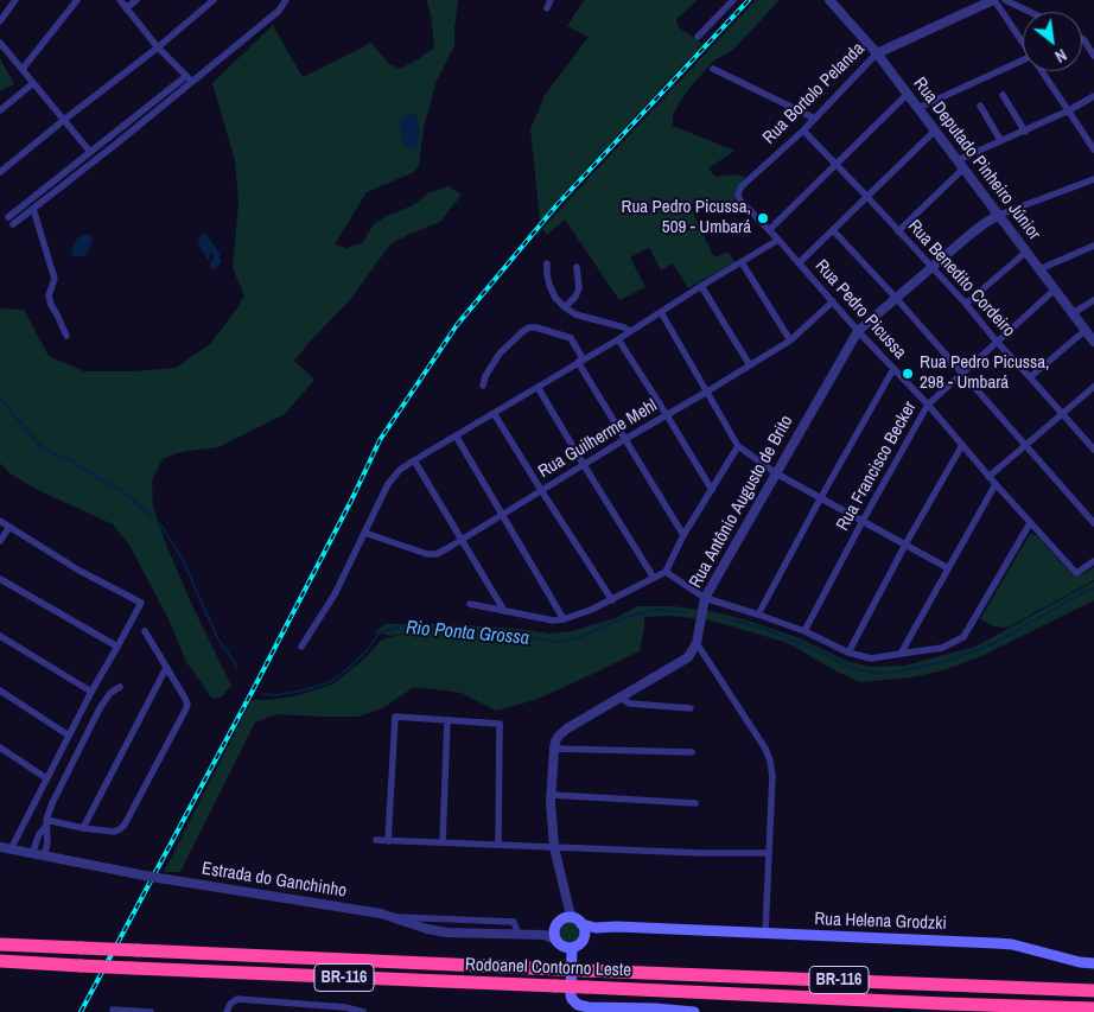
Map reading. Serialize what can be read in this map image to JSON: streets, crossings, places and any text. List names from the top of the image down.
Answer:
{
  "streets": {
    "highway": ["Rodoanel Contorno Leste", "BR-116"],
    "main road": ["Rua Helena Grodzki"],
    "street": [
      "Rua Bortolo Pelanda",
      "Rua Deputado Pinheiro Júnior",
      "Rua Benedito Cordeiro",
      "Rua Pedro Picussa",
      "Rua Guilherme Mehl",
      "Rua Francisco Becker",
      "Rua Antônio Augusto de Brito",
      "Estrada do Ganchinho"
    ]
  },
  "crossings": [
    ["Rua Bortolo Pelanda", "Rua Deputado Pinheiro Júnior"],
    ["Rua Bortolo Pelanda", "Rua Benedito Cordeiro"],
    ["Rua Bortolo Pelanda", "Rua Pedro Picussa"],
    ["Rua Deputado Pinheiro Júnior", "Rua Francisco Becker"],
    ["Rua Deputado Pinheiro Júnior", "Rua Antônio Augusto de Brito"],
    ["Rua Benedito Cordeiro", "Rua Francisco Becker"],
    ["Rua Benedito Cordeiro", "Rua Antônio Augusto de Brito"],
    ["Rua Pedro Picussa", "Rua Guilherme Mehl"],
    ["Rua Pedro Picussa", "Rua Francisco Becker"],
    ["Rua Pedro Picussa", "Rua Antônio Augusto de Brito"],
    ["Estrada do Ganchinho", "Rua Helena Grodzki"]
  ],
  "water": ["Rio Ponta Grossa"],
  "places": ["Rua Pedro Picussa, 509 - Umbará", "Rua Pedro Picussa, 298 - Umbará"],
  "north": "bottom right"
}
